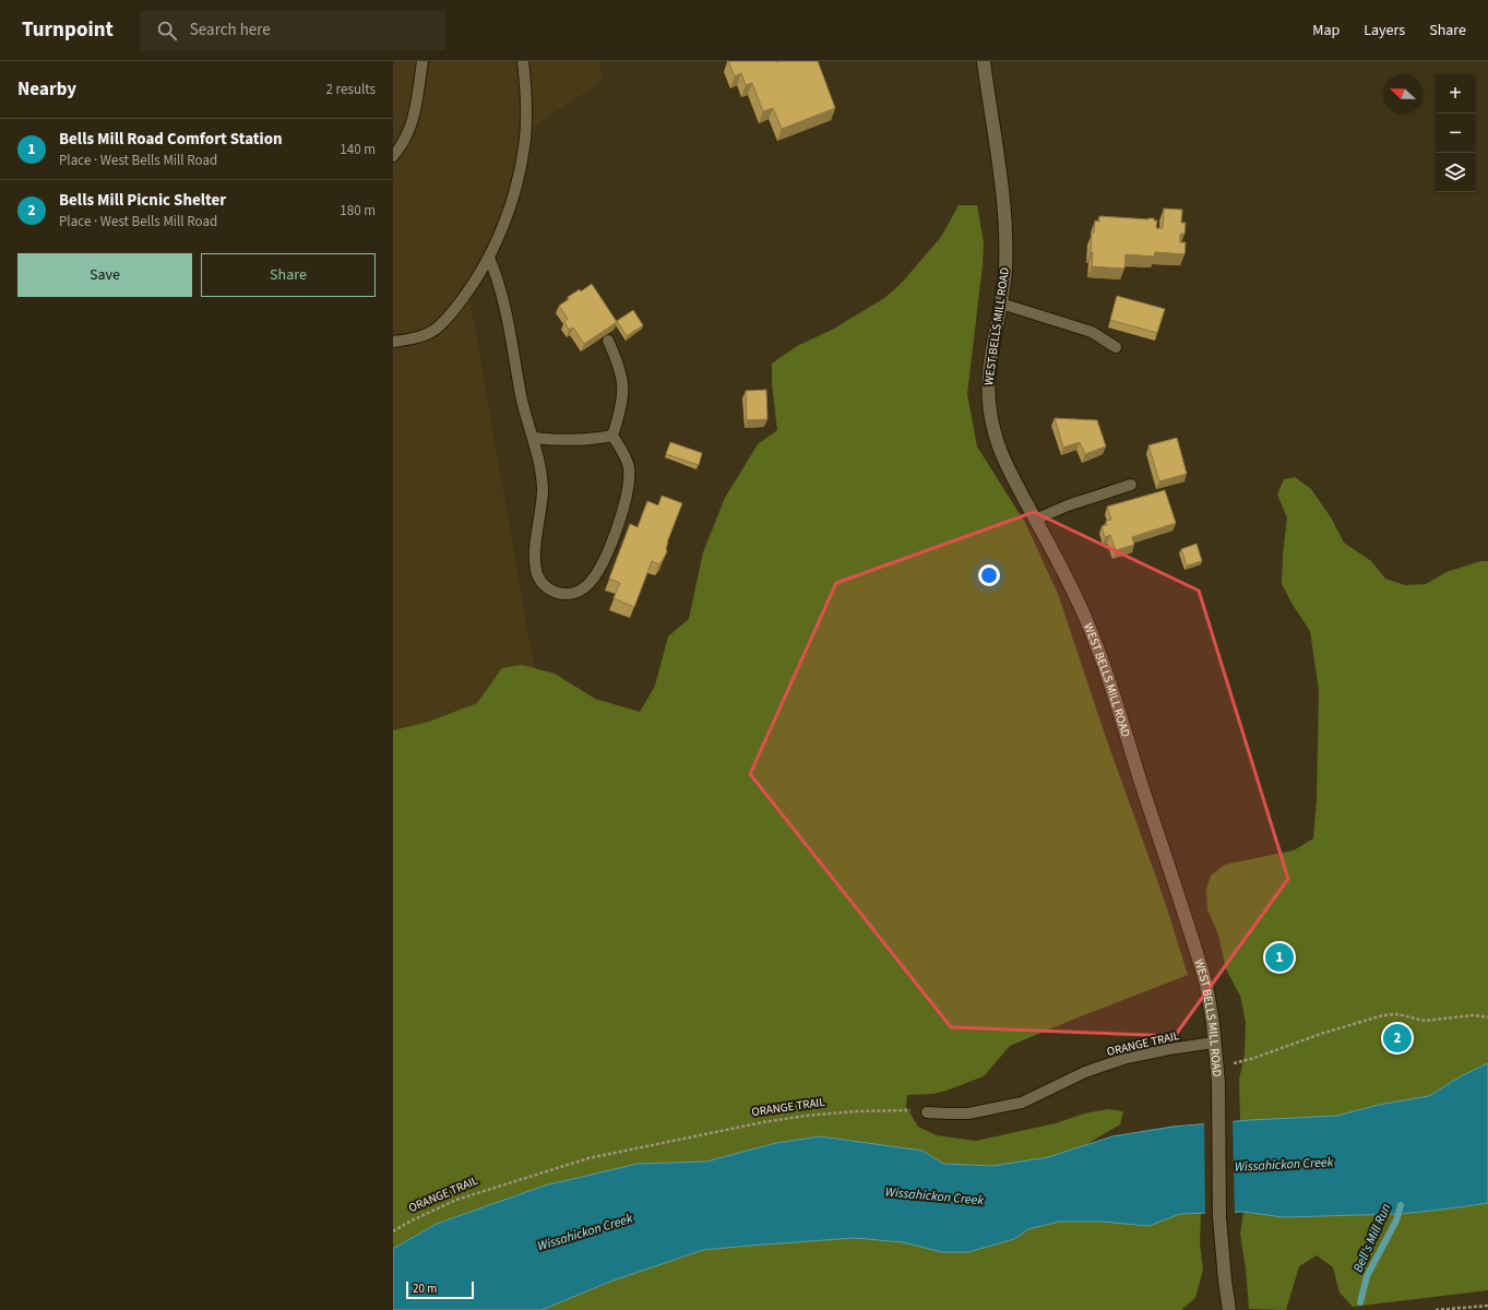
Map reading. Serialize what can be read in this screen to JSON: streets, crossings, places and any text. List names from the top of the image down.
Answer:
{
  "streets": {
    "street": ["WEST BELLS MILL ROAD"],
    "lane": ["ORANGE TRAIL"]
  },
  "crossings": [
    ["WEST BELLS MILL ROAD", "ORANGE TRAIL"]
  ],
  "water": ["Wissahickon Creek", "Bell's Mill Run"],
  "scale_bar": "20 m",
  "north": "left",
  "page": {
    "header": "Turnpoint",
    "search": "Search here",
    "nav": ["Map", "Layers", "Share"],
    "heading": ["Nearby", "2 results"],
    "map_buttons": ["+", "−"],
    "list": [
      {
        "mark": "1",
        "name": "Bells Mill Road Comfort Station",
        "note": "Place · West Bells Mill Road",
        "value": "140 m"
      },
      {
        "mark": "2",
        "name": "Bells Mill Picnic Shelter",
        "note": "Place · West Bells Mill Road",
        "value": "180 m"
      }
    ],
    "buttons": ["Save", "Share"],
    "pins": ["1", "2"],
    "scale": "20 m"
  }
}
